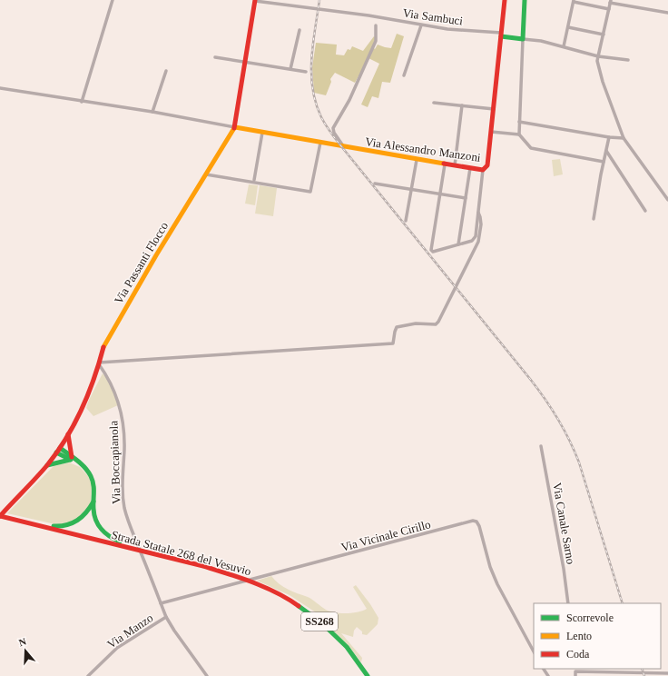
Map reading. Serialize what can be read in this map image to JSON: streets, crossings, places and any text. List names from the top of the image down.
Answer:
{
  "streets": {
    "main road": [
      "Via Alessandro Manzoni",
      "Via Passanti Flocco",
      "Strada Statale 268 del Vesuvio",
      "SS268"
    ],
    "street": [
      "Via Sambuci",
      "Via Boccapianola",
      "Via Canale Sarno",
      "Via Vicinale Cirillo",
      "Via Manzo"
    ]
  },
  "crossings": [
    ["Via Sambuci", "Via Alessandro Manzoni"],
    ["Via Sambuci", "Via Passanti Flocco"],
    ["Via Alessandro Manzoni", "Via Passanti Flocco"],
    ["Via Passanti Flocco", "Via Boccapianola"],
    ["Via Passanti Flocco", "Strada Statale 268 del Vesuvio"],
    ["Via Boccapianola", "Via Vicinale Cirillo"],
    ["Via Boccapianola", "Via Manzo"]
  ],
  "legend": ["Scorrevole", "Lento", "Coda"],
  "north": "top"
}
